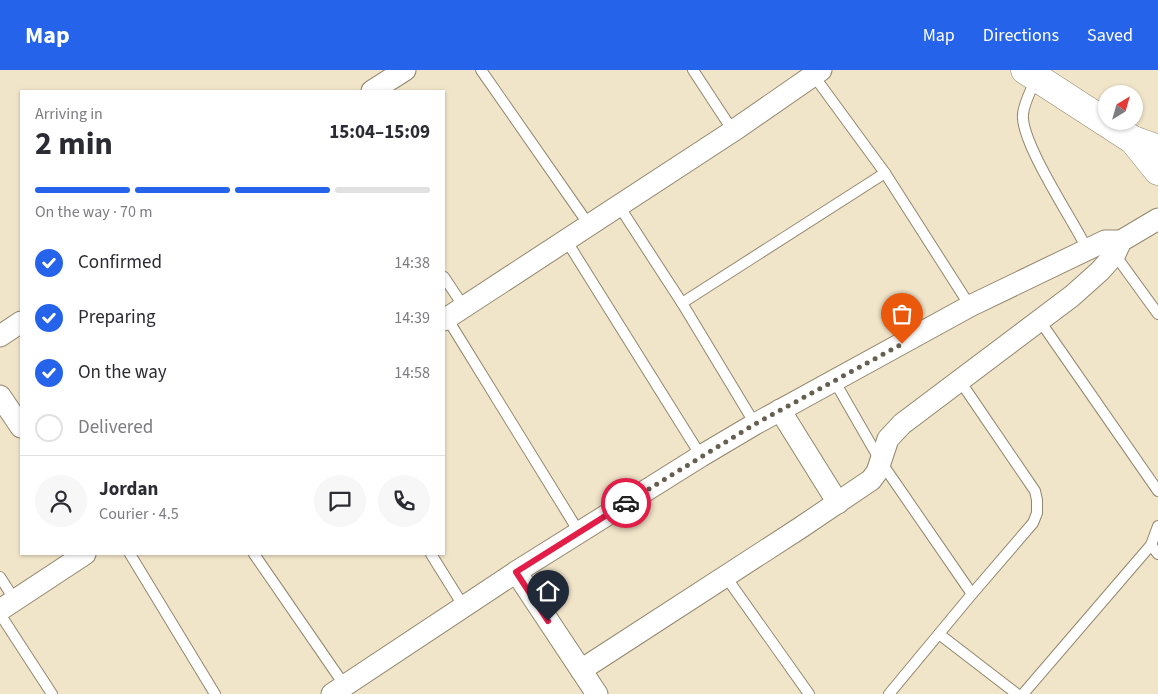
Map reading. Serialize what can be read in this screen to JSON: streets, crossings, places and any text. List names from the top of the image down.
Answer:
{
  "north": "top right",
  "page": {
    "header": "Map",
    "nav": ["Map", "Directions", "Saved"],
    "heading": ["2 min", "Arriving in", "15:04–15:09"],
    "panel": ["Jordan", "Courier · 4.5"],
    "bar": "On the way · 70 m",
    "list": [
      ["Confirmed", "14:38"],
      ["Preparing", "14:39"],
      ["On the way", "14:58"],
      "Delivered"
    ]
  }
}
